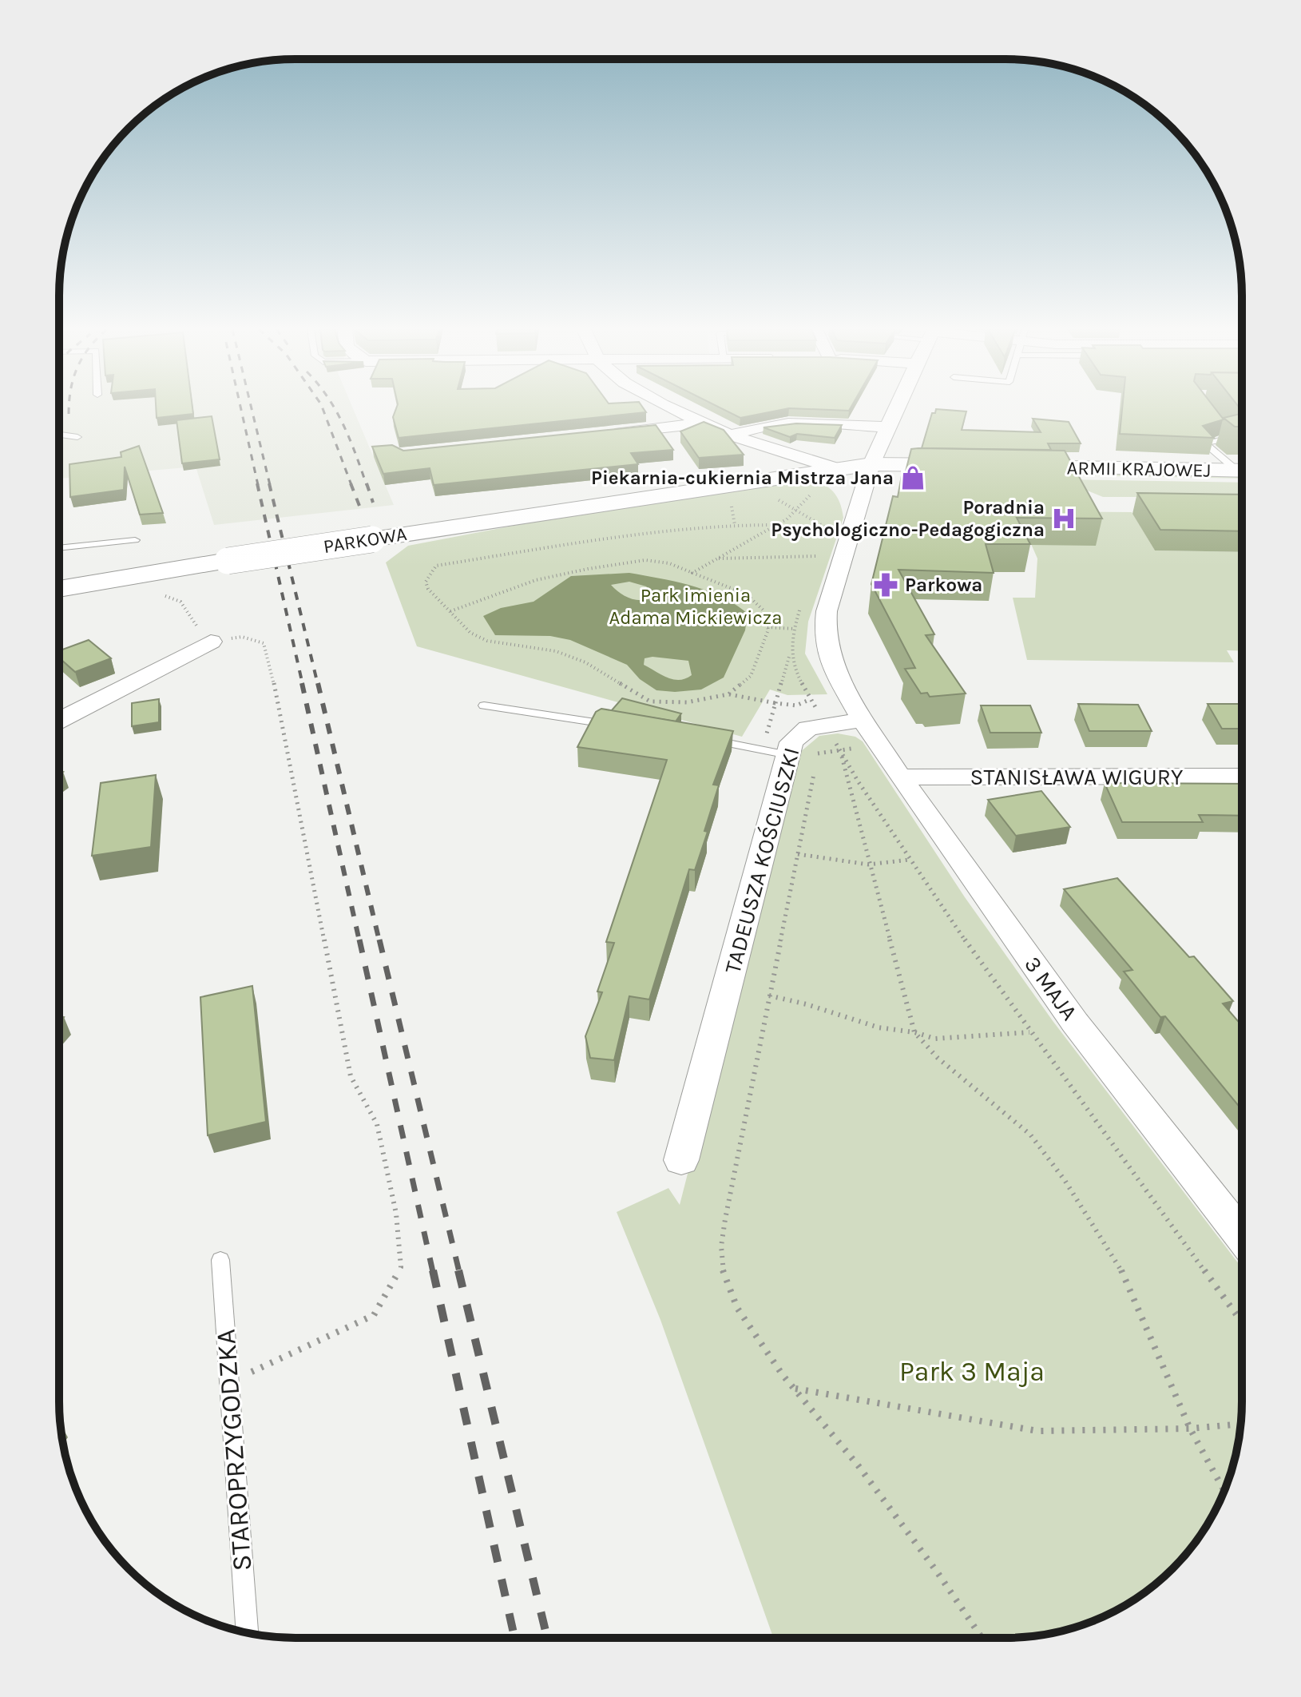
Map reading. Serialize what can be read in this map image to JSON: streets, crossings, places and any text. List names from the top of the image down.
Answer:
{
  "streets": {
    "street": [
      "ARMII KRAJOWEJ",
      "PARKOWA",
      "STANISŁAWA WIGURY",
      "TADEUSZA KOŚCIUSZKI",
      "3 MAJA"
    ],
    "lane": ["STAROPRZYGODZKA"]
  },
  "crossings": [
    ["STANISŁAWA WIGURY", "3 MAJA"],
    ["TADEUSZA KOŚCIUSZKI", "3 MAJA"]
  ],
  "parks": ["Park imienia Adama Mickiewicza", "Park 3 Maja"],
  "places": {
    "shop": ["Piekarnia-cukiernia Mistrza Jana"],
    "hospital": ["Poradnia Psychologiczno-Pedagogiczna"],
    "pharmacy": ["Parkowa"]
  }
}
